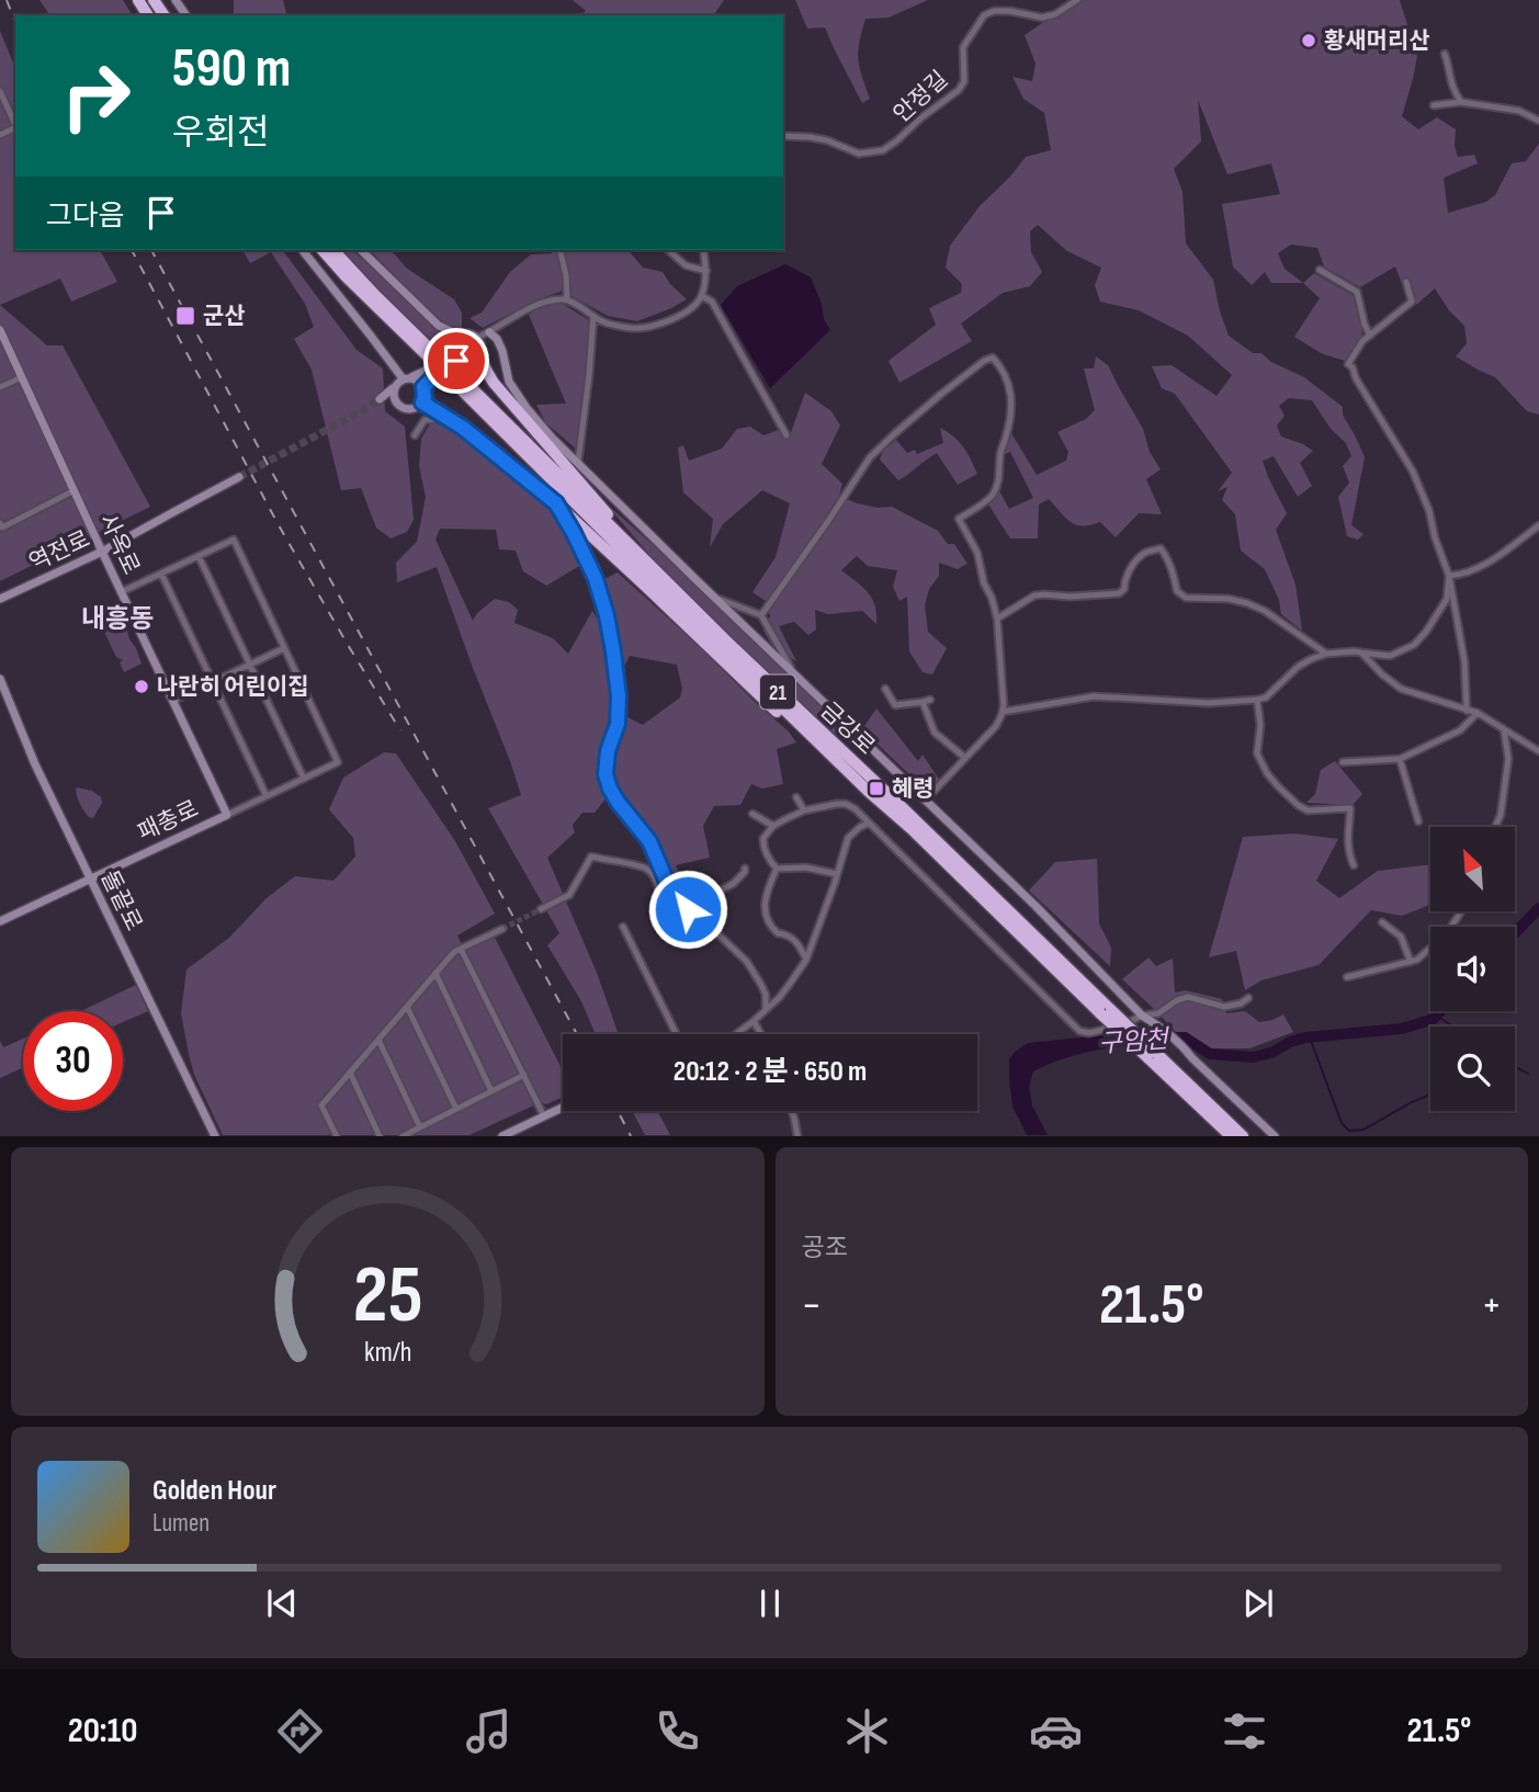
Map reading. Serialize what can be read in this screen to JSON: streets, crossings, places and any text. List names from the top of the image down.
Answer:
{
  "streets": {
    "highway": ["21", "금강로"],
    "street": [
      "안정길",
      "사옥로",
      "역전로",
      "패총로",
      "돌끝로"
    ]
  },
  "crossings": [
    ["사옥로", "역전로"],
    ["사옥로", "패총로"],
    ["패총로", "돌끝로"]
  ],
  "districts": ["내흥동"],
  "water": ["구암천"],
  "places": {
    "other": ["황새머리산", "나란히 어린이집"],
    "transit": ["군산", "혜령"]
  },
  "north": "top left",
  "page": {
    "turn": ["590 m", "우회전"],
    "then": "그다음",
    "limit": "30",
    "trip": "20:12 · 2 분 · 650 m",
    "tile": "공조",
    "heat": ["−", "21.5°", "+"],
    "song": ["Golden Hour", "Lumen"],
    "tabs": ["20:10", "21.5°"],
    "gauge": ["25", "km/h"]
  }
}
